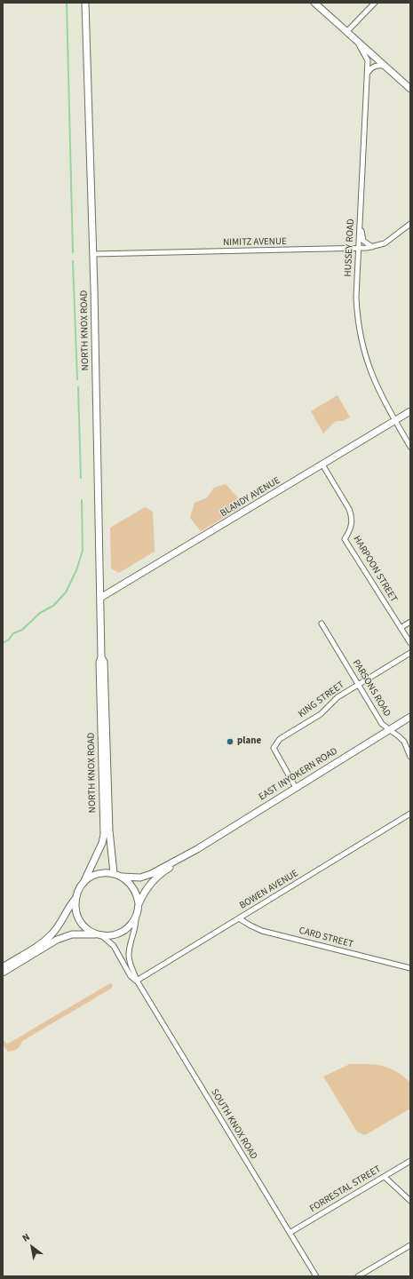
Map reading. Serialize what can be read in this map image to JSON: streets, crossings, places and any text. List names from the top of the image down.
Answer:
{
  "streets": {
    "street": [
      "NIMITZ AVENUE",
      "HUSSEY ROAD",
      "NORTH KNOX ROAD",
      "BLANDY AVENUE",
      "HARPOON STREET",
      "PARSONS ROAD",
      "KING STREET",
      "EAST INYOKERN ROAD",
      "BOWEN AVENUE",
      "CARD STREET",
      "SOUTH KNOX ROAD",
      "FORRESTAL STREET"
    ]
  },
  "crossings": [
    ["NIMITZ AVENUE", "HUSSEY ROAD"],
    ["NIMITZ AVENUE", "NORTH KNOX ROAD"],
    ["HUSSEY ROAD", "BLANDY AVENUE"],
    ["NORTH KNOX ROAD", "BLANDY AVENUE"],
    ["NORTH KNOX ROAD", "EAST INYOKERN ROAD"],
    ["NORTH KNOX ROAD", "SOUTH KNOX ROAD"],
    ["BLANDY AVENUE", "HARPOON STREET"],
    ["PARSONS ROAD", "KING STREET"],
    ["PARSONS ROAD", "EAST INYOKERN ROAD"],
    ["KING STREET", "EAST INYOKERN ROAD"],
    ["EAST INYOKERN ROAD", "SOUTH KNOX ROAD"],
    ["BOWEN AVENUE", "CARD STREET"],
    ["BOWEN AVENUE", "SOUTH KNOX ROAD"],
    ["SOUTH KNOX ROAD", "FORRESTAL STREET"]
  ],
  "places": ["plane"],
  "north": "top left"
}
